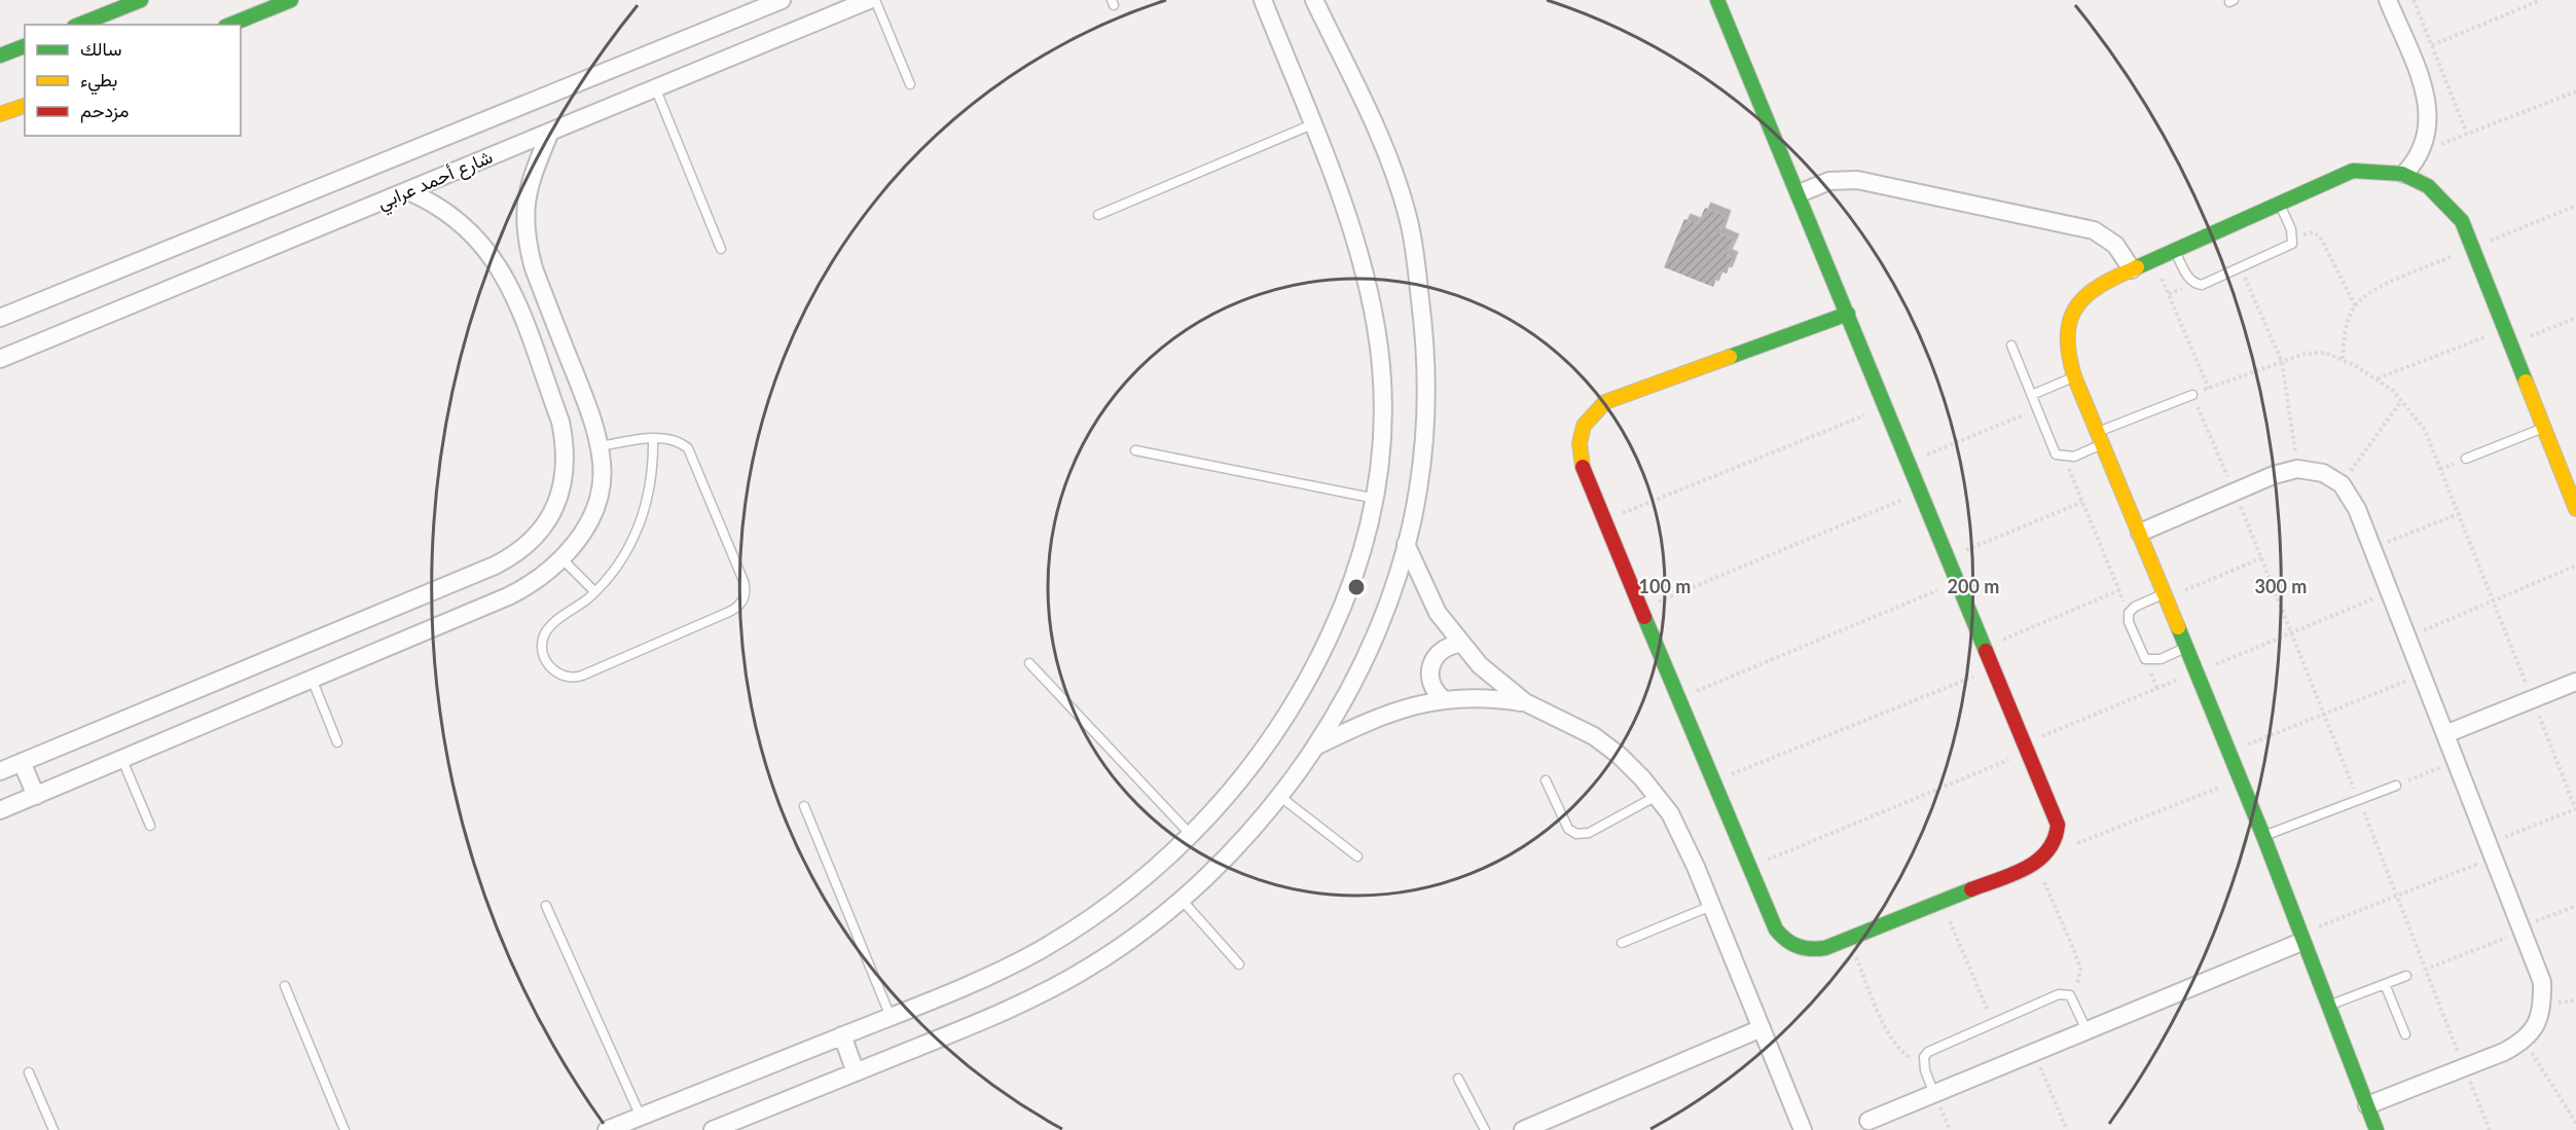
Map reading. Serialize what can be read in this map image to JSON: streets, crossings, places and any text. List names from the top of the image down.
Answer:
{
  "streets": {
    "street": ["شارع أحمد عرابي"]
  },
  "legend": ["سالك", "بطيء", "مزدحم"],
  "rings": ["100 m", "200 m", "300 m"]
}
